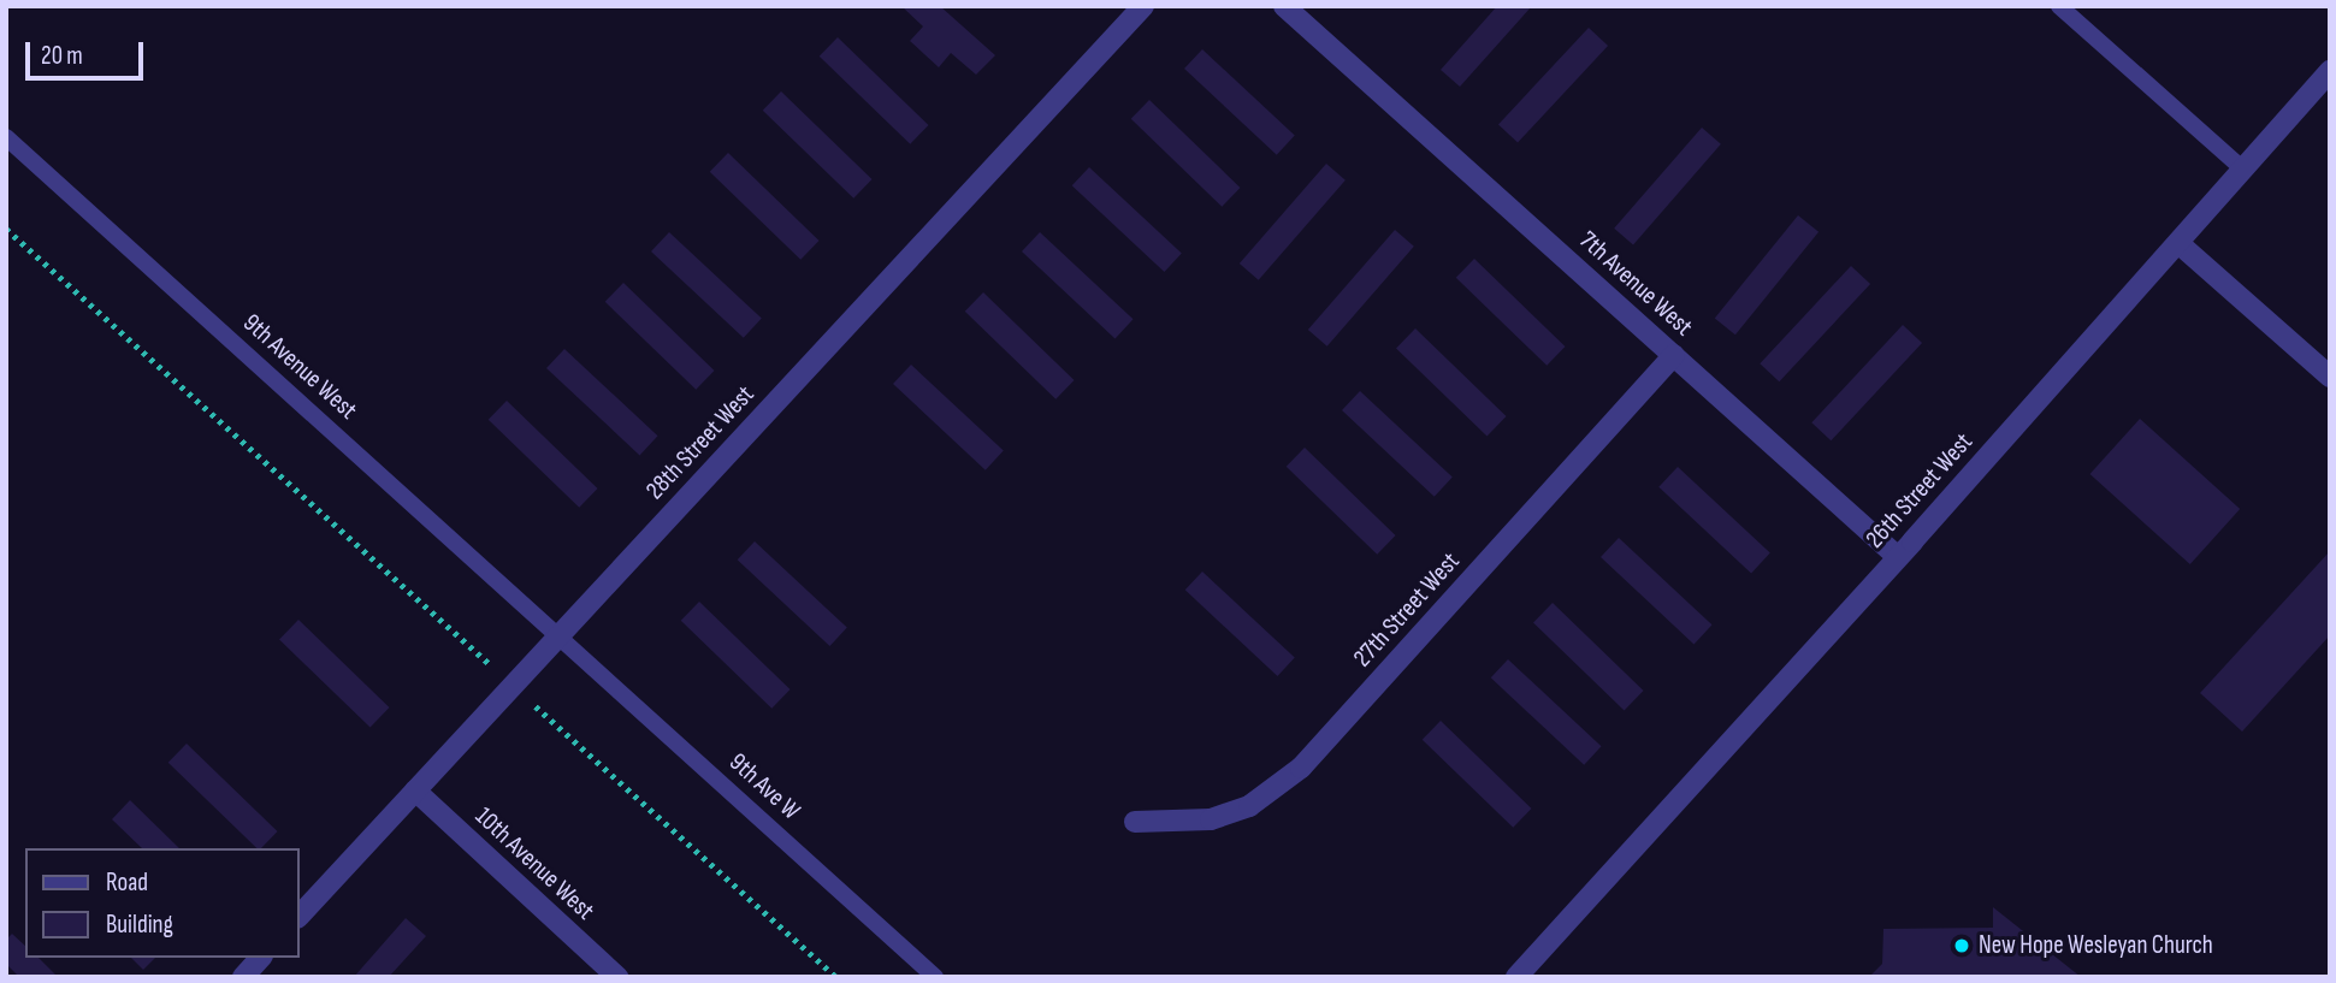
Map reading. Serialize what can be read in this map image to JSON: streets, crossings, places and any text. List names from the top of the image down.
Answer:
{
  "streets": {
    "street": [
      "7th Avenue West",
      "28th Street West",
      "26th Street West",
      "27th Street West",
      "10th Avenue West"
    ],
    "lane": ["9th Avenue West", "9th Ave W"]
  },
  "crossings": [
    ["7th Avenue West", "26th Street West"],
    ["7th Avenue West", "27th Street West"],
    ["9th Avenue West", "28th Street West"],
    ["9th Avenue West", "9th Ave W"],
    ["28th Street West", "9th Ave W"],
    ["28th Street West", "10th Avenue West"]
  ],
  "places": ["New Hope Wesleyan Church"],
  "legend": ["Road", "Building"],
  "scale_bar": "20 m"
}
